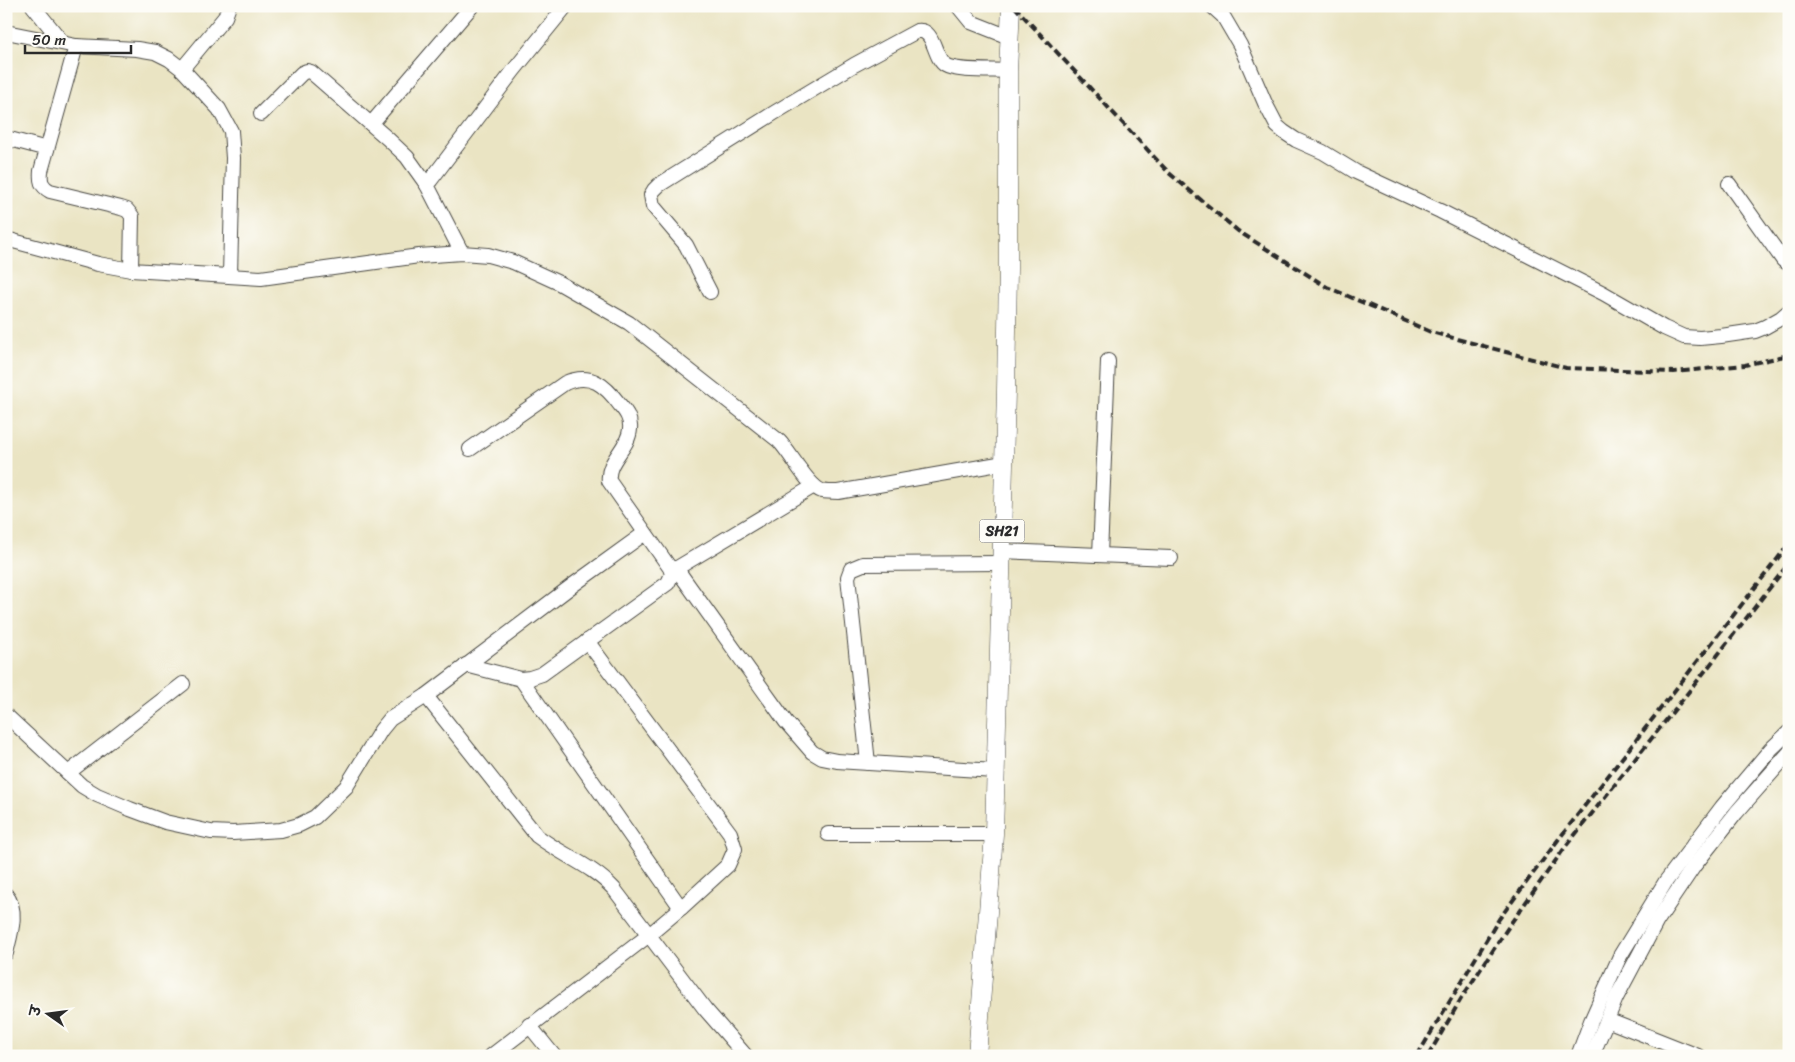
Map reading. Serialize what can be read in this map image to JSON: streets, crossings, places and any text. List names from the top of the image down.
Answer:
{
  "streets": {
    "main road": ["SH21"]
  },
  "scale_bar": "50 m",
  "north": "left"
}
